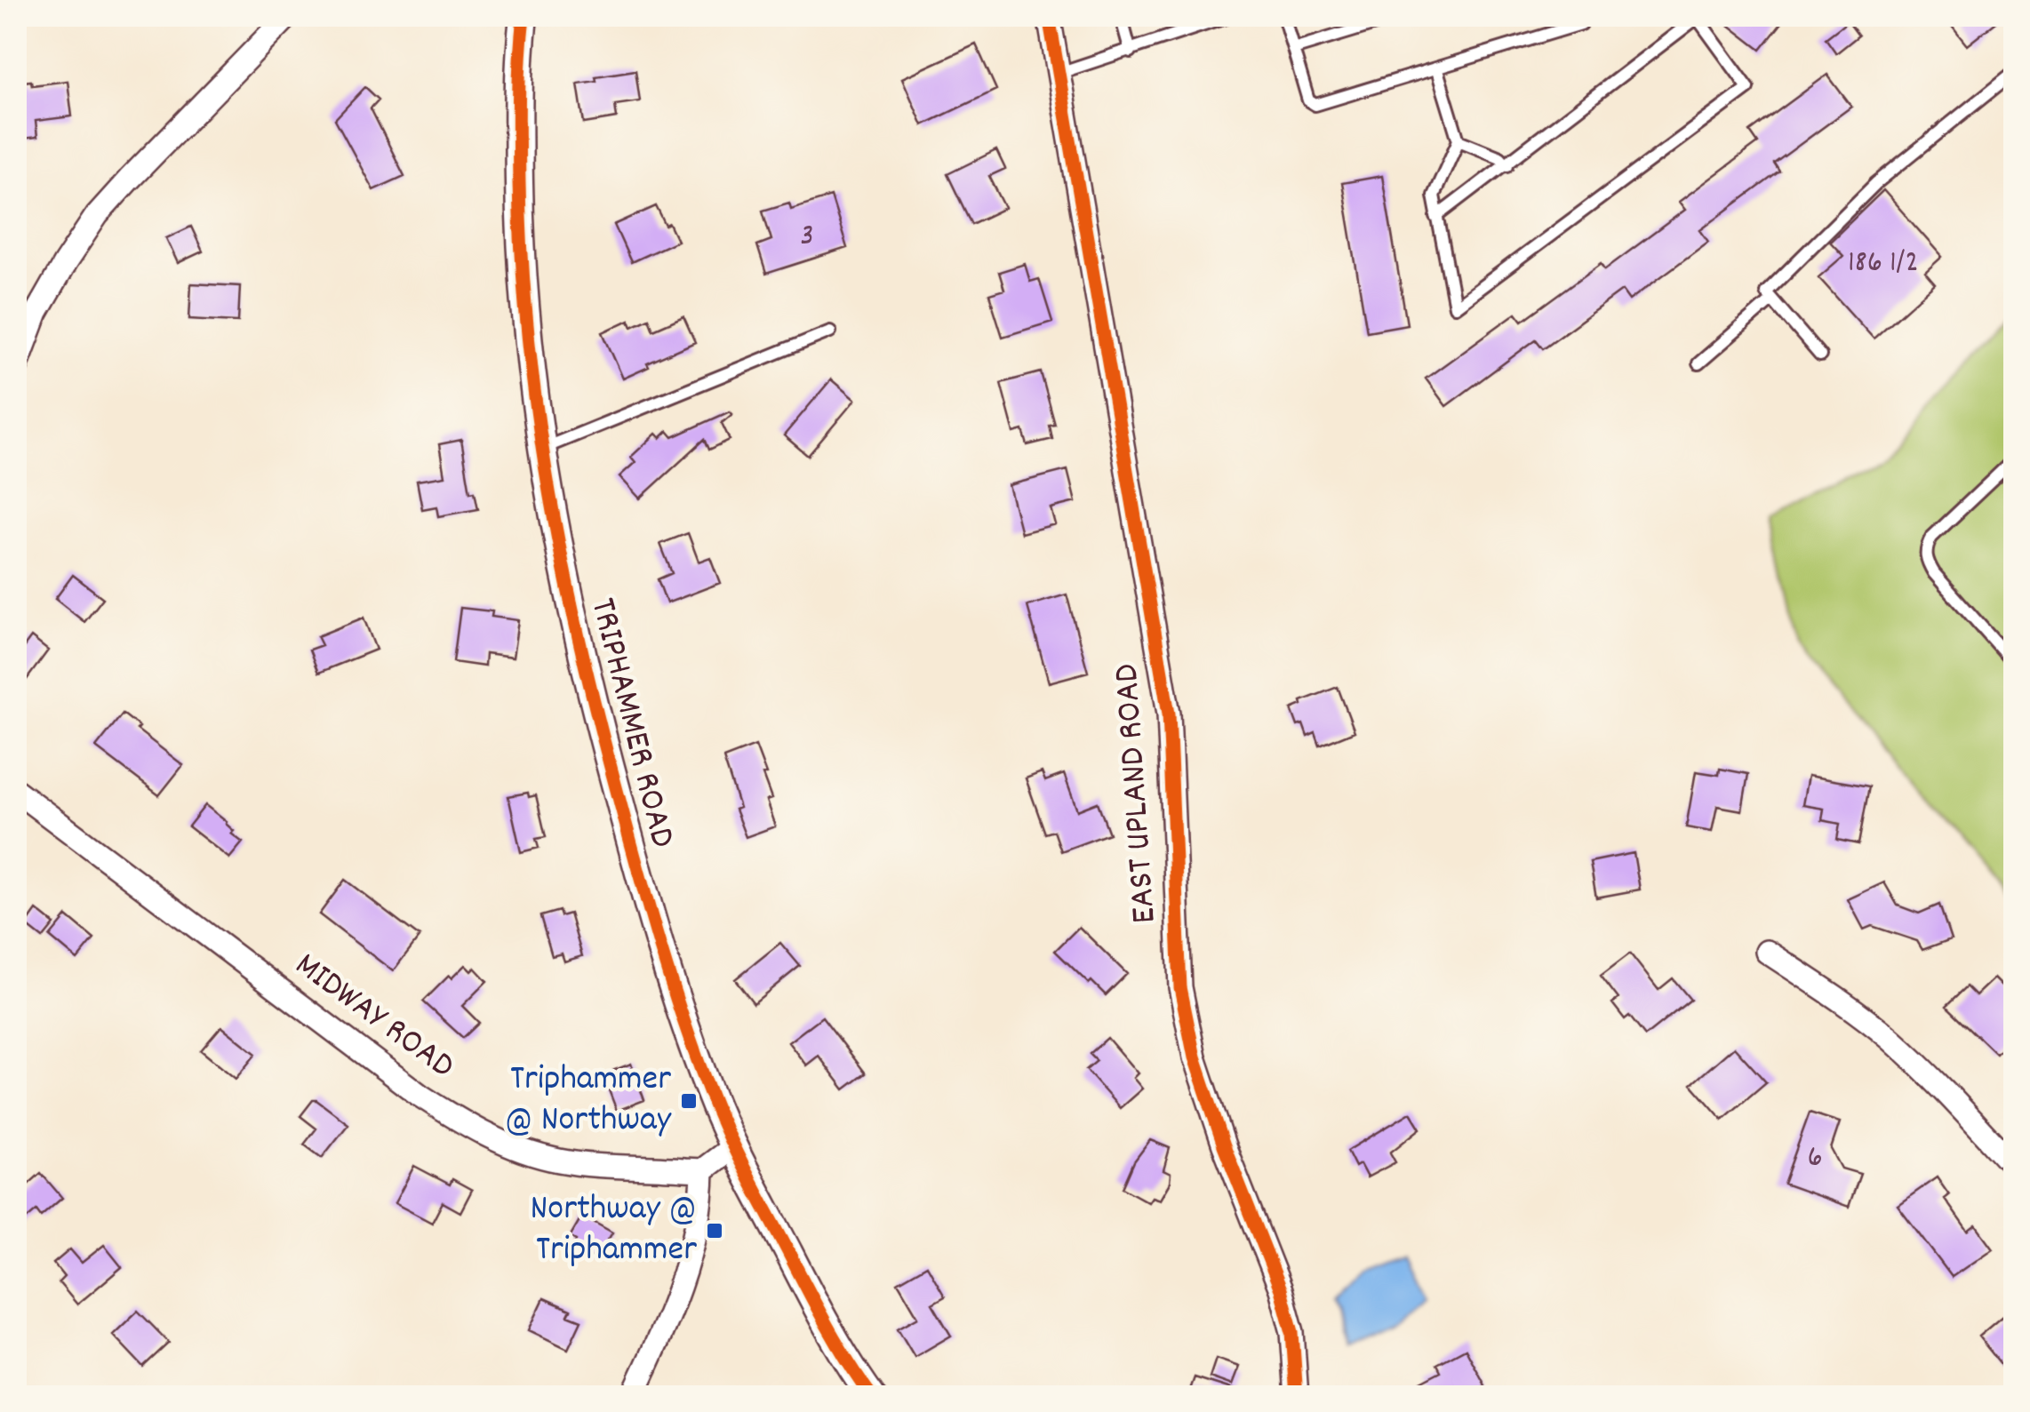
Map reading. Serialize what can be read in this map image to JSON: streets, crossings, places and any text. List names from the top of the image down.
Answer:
{
  "streets": {
    "street": ["TRIPHAMMER ROAD", "EAST UPLAND ROAD", "MIDWAY ROAD"]
  },
  "places": {
    "transit": ["Triphammer @ Northway", "Northway @ Triphammer"]
  },
  "house_numbers": ["3", "186 1/2", "6"]
}
